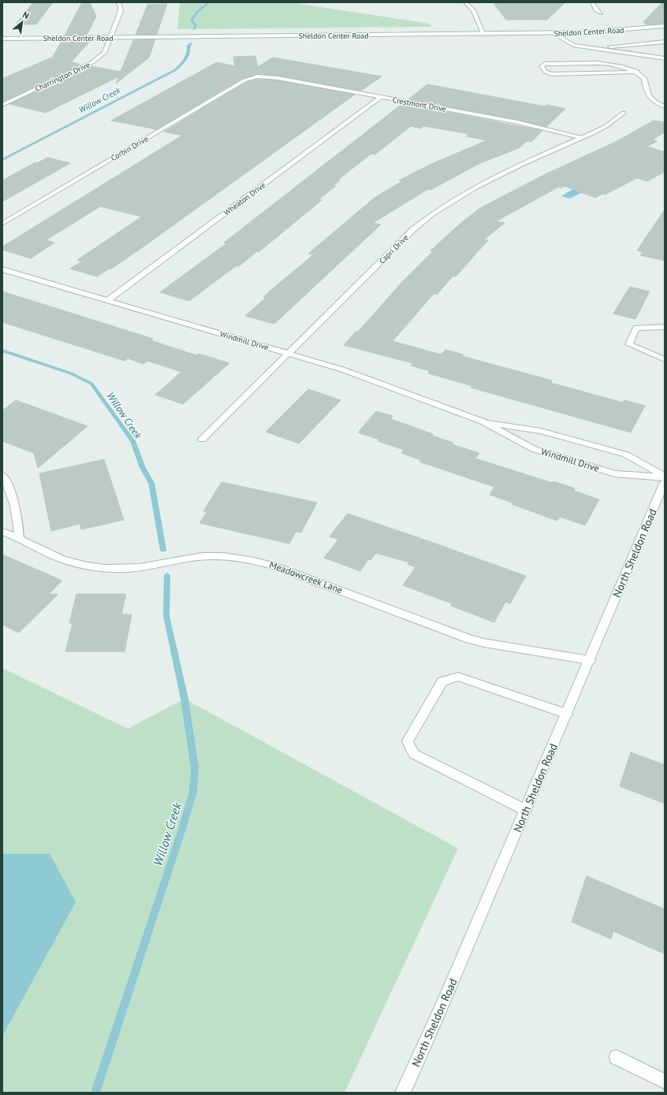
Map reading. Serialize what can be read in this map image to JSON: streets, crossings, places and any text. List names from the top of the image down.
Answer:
{
  "streets": {
    "street": [
      "Sheldon Center Road",
      "Charrington Drive",
      "Crestmont Drive",
      "Corbin Drive",
      "Wheaton Drive",
      "Capri Drive",
      "Windmill Drive",
      "North Sheldon Road",
      "Meadowcreek Lane"
    ]
  },
  "crossings": [
    ["Sheldon Center Road", "Charrington Drive"],
    ["Crestmont Drive", "Corbin Drive"],
    ["Crestmont Drive", "Wheaton Drive"],
    ["Crestmont Drive", "Capri Drive"],
    ["Wheaton Drive", "Windmill Drive"],
    ["Capri Drive", "Windmill Drive"],
    ["North Sheldon Road", "Meadowcreek Lane"]
  ],
  "water": ["Willow Creek"],
  "north": "top right"
}
